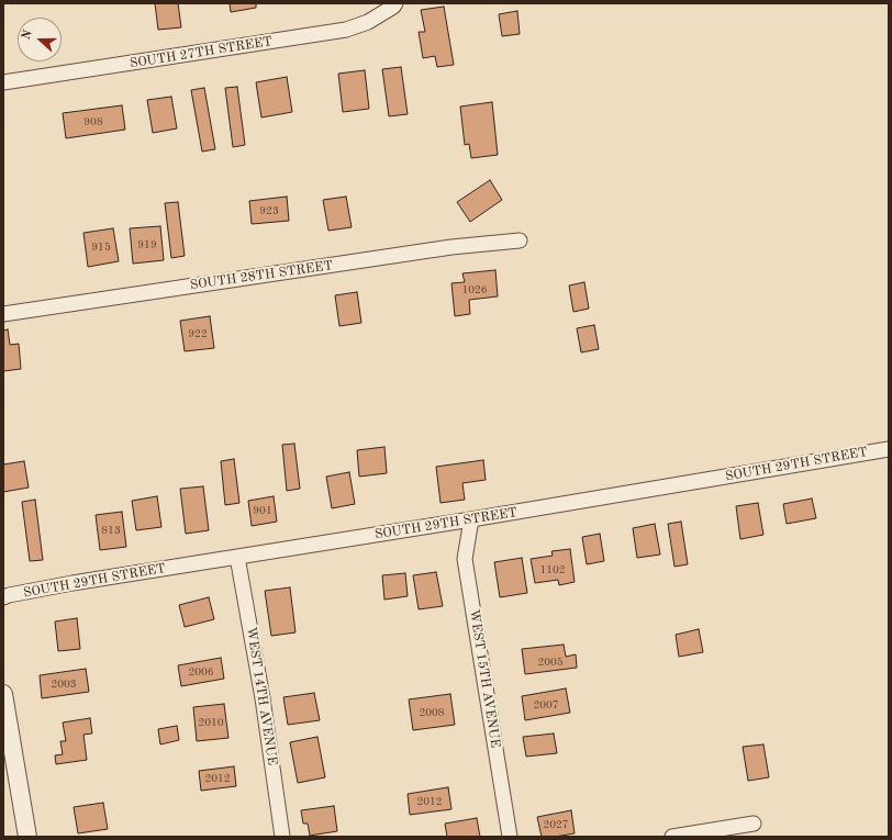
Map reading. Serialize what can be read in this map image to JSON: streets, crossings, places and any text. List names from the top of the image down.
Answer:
{
  "streets": {
    "street": [
      "SOUTH 27TH STREET",
      "SOUTH 28TH STREET",
      "SOUTH 29TH STREET",
      "WEST 15TH AVENUE",
      "WEST 14TH AVENUE"
    ]
  },
  "crossings": [
    ["SOUTH 29TH STREET", "WEST 15TH AVENUE"],
    ["SOUTH 29TH STREET", "WEST 14TH AVENUE"]
  ],
  "house_numbers": [
    "908",
    "923",
    "919",
    "915",
    "1026",
    "922",
    "901",
    "813",
    "1102",
    "2005",
    "2006",
    "2003",
    "2007",
    "2008",
    "2010",
    "2012",
    "2012",
    "2027"
  ],
  "north": "left"
}
